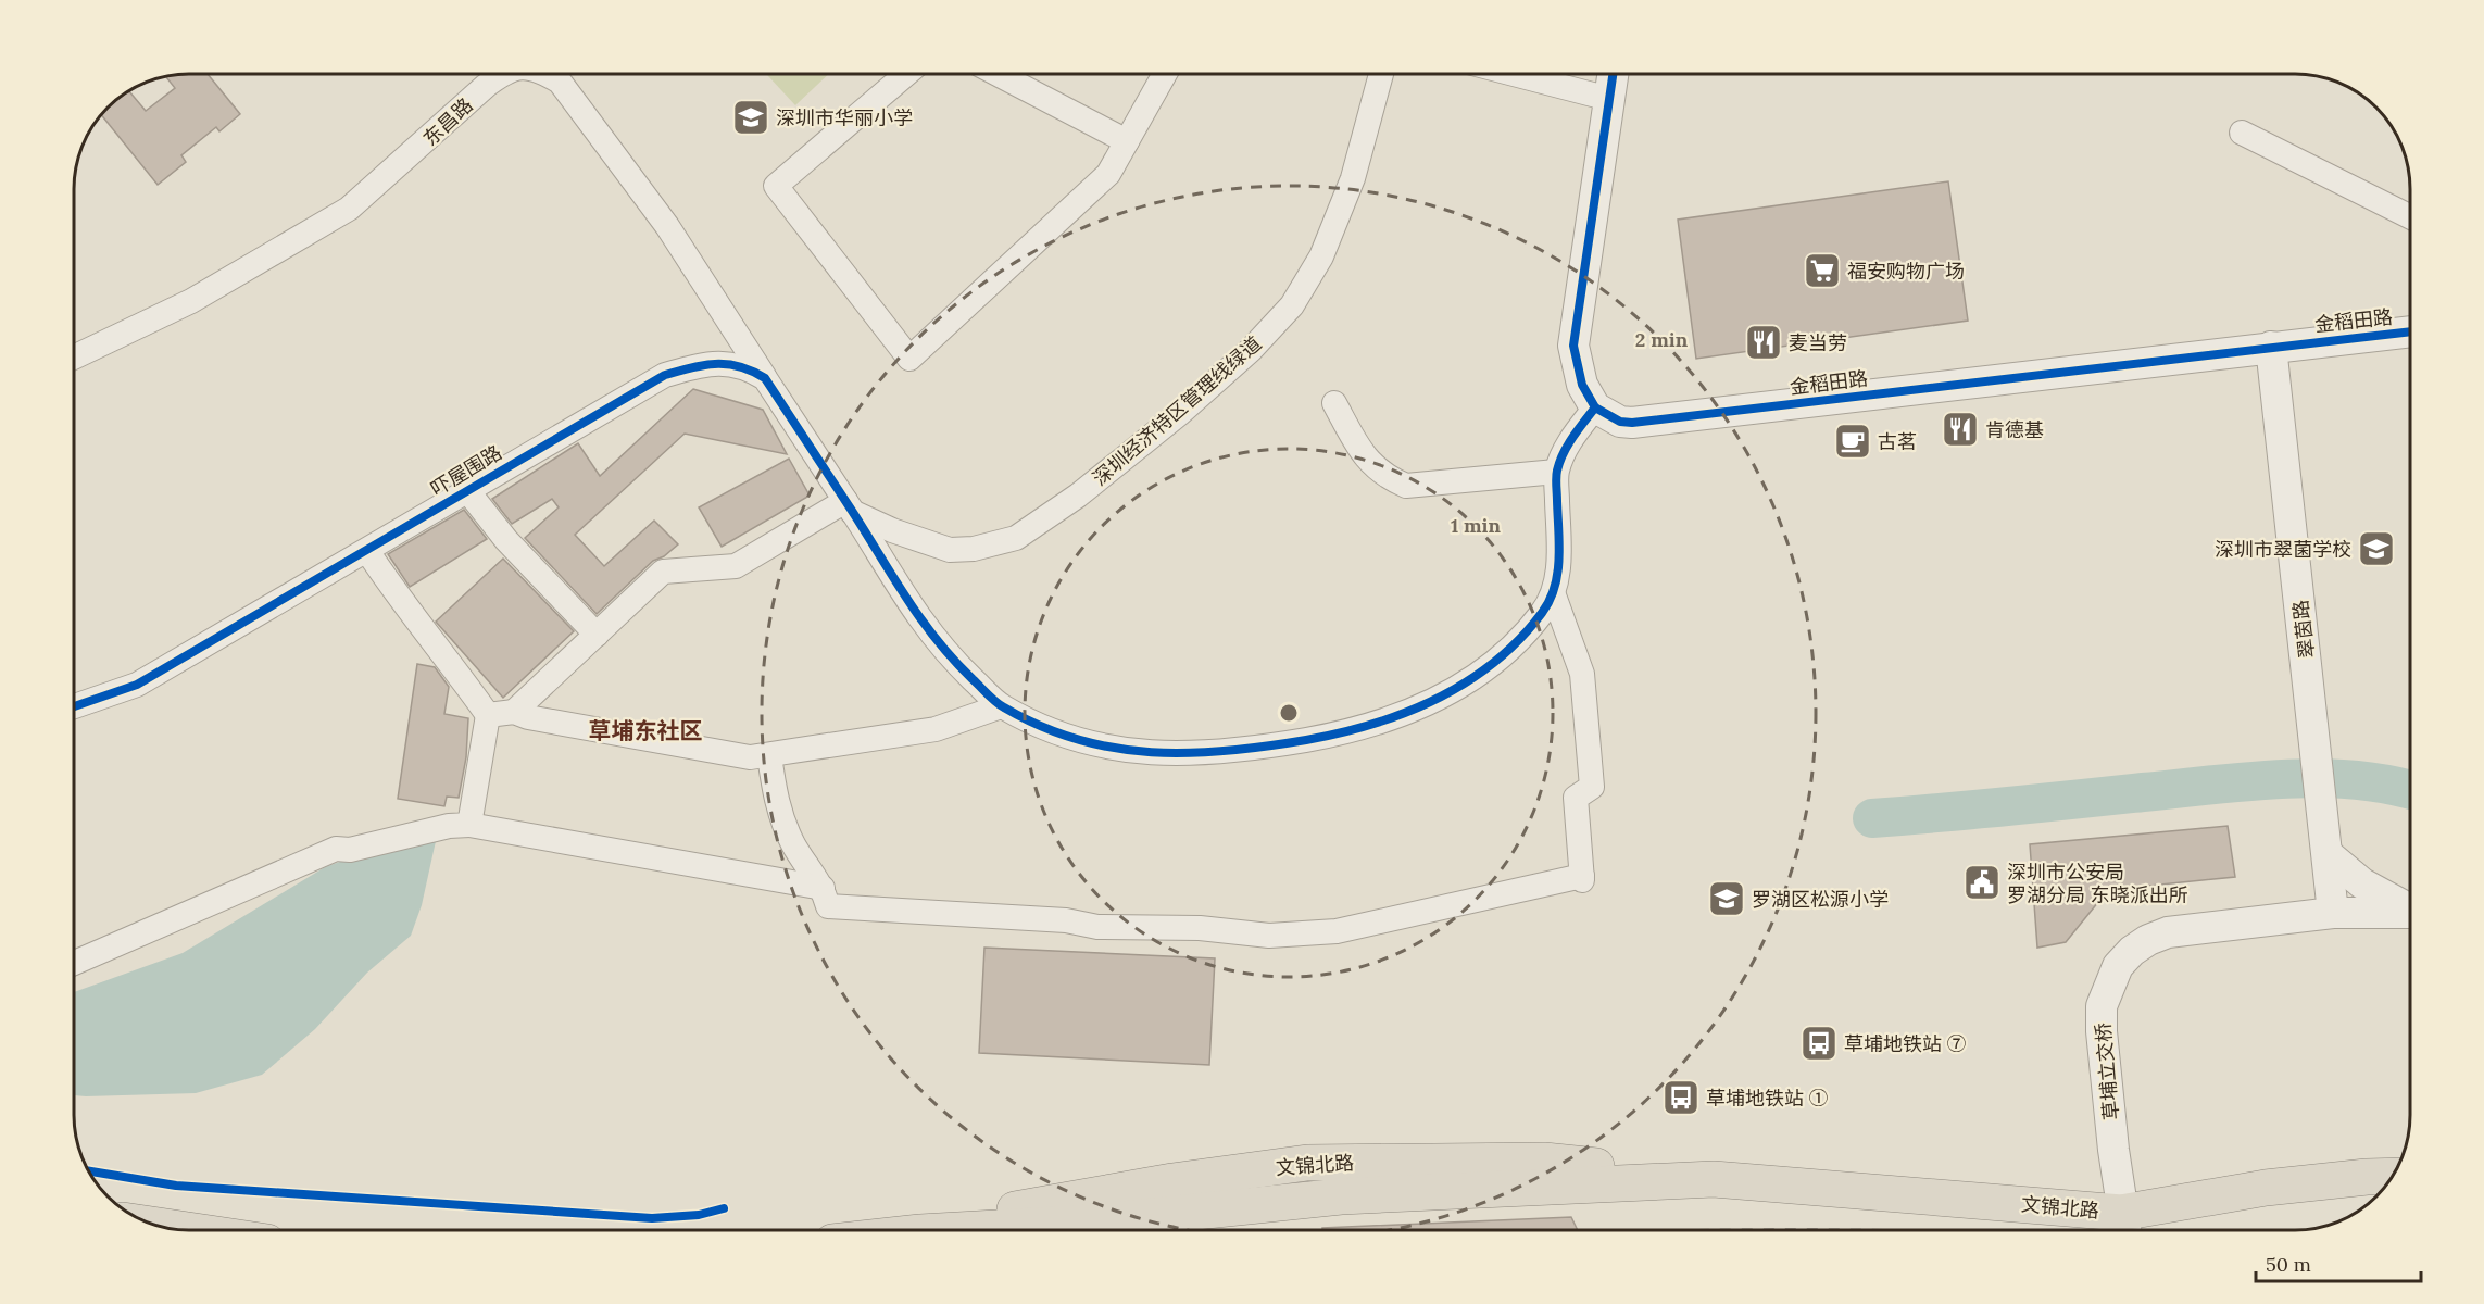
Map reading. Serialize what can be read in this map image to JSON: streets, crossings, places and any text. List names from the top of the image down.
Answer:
{
  "streets": {
    "highway": ["文锦北路"],
    "street": [
      "东昌路",
      "金稻田路",
      "深圳经济特区管理线绿道",
      "吓屋围路",
      "翠茵路",
      "草埔立交桥"
    ]
  },
  "crossings": [
    ["东昌路", "吓屋围路"],
    ["金稻田路", "翠茵路"],
    ["翠茵路", "草埔立交桥"],
    ["草埔立交桥", "文锦北路"]
  ],
  "districts": ["草埔东社区"],
  "places": {
    "school or university": ["深圳市华丽小学", "深圳市翠菌学校", "罗湖区松源小学"],
    "supermarket": ["福安购物广场"],
    "restaurant": ["麦当劳", "肯德基"],
    "cafe": ["古茗"],
    "public building": ["深圳市公安局 罗湖分局 东晓派出所"],
    "bus stop": ["草埔地铁站 ⑦", "草埔地铁站 ①"]
  },
  "scale_bar": "50 m",
  "rings": ["2 min", "1 min"]
}
